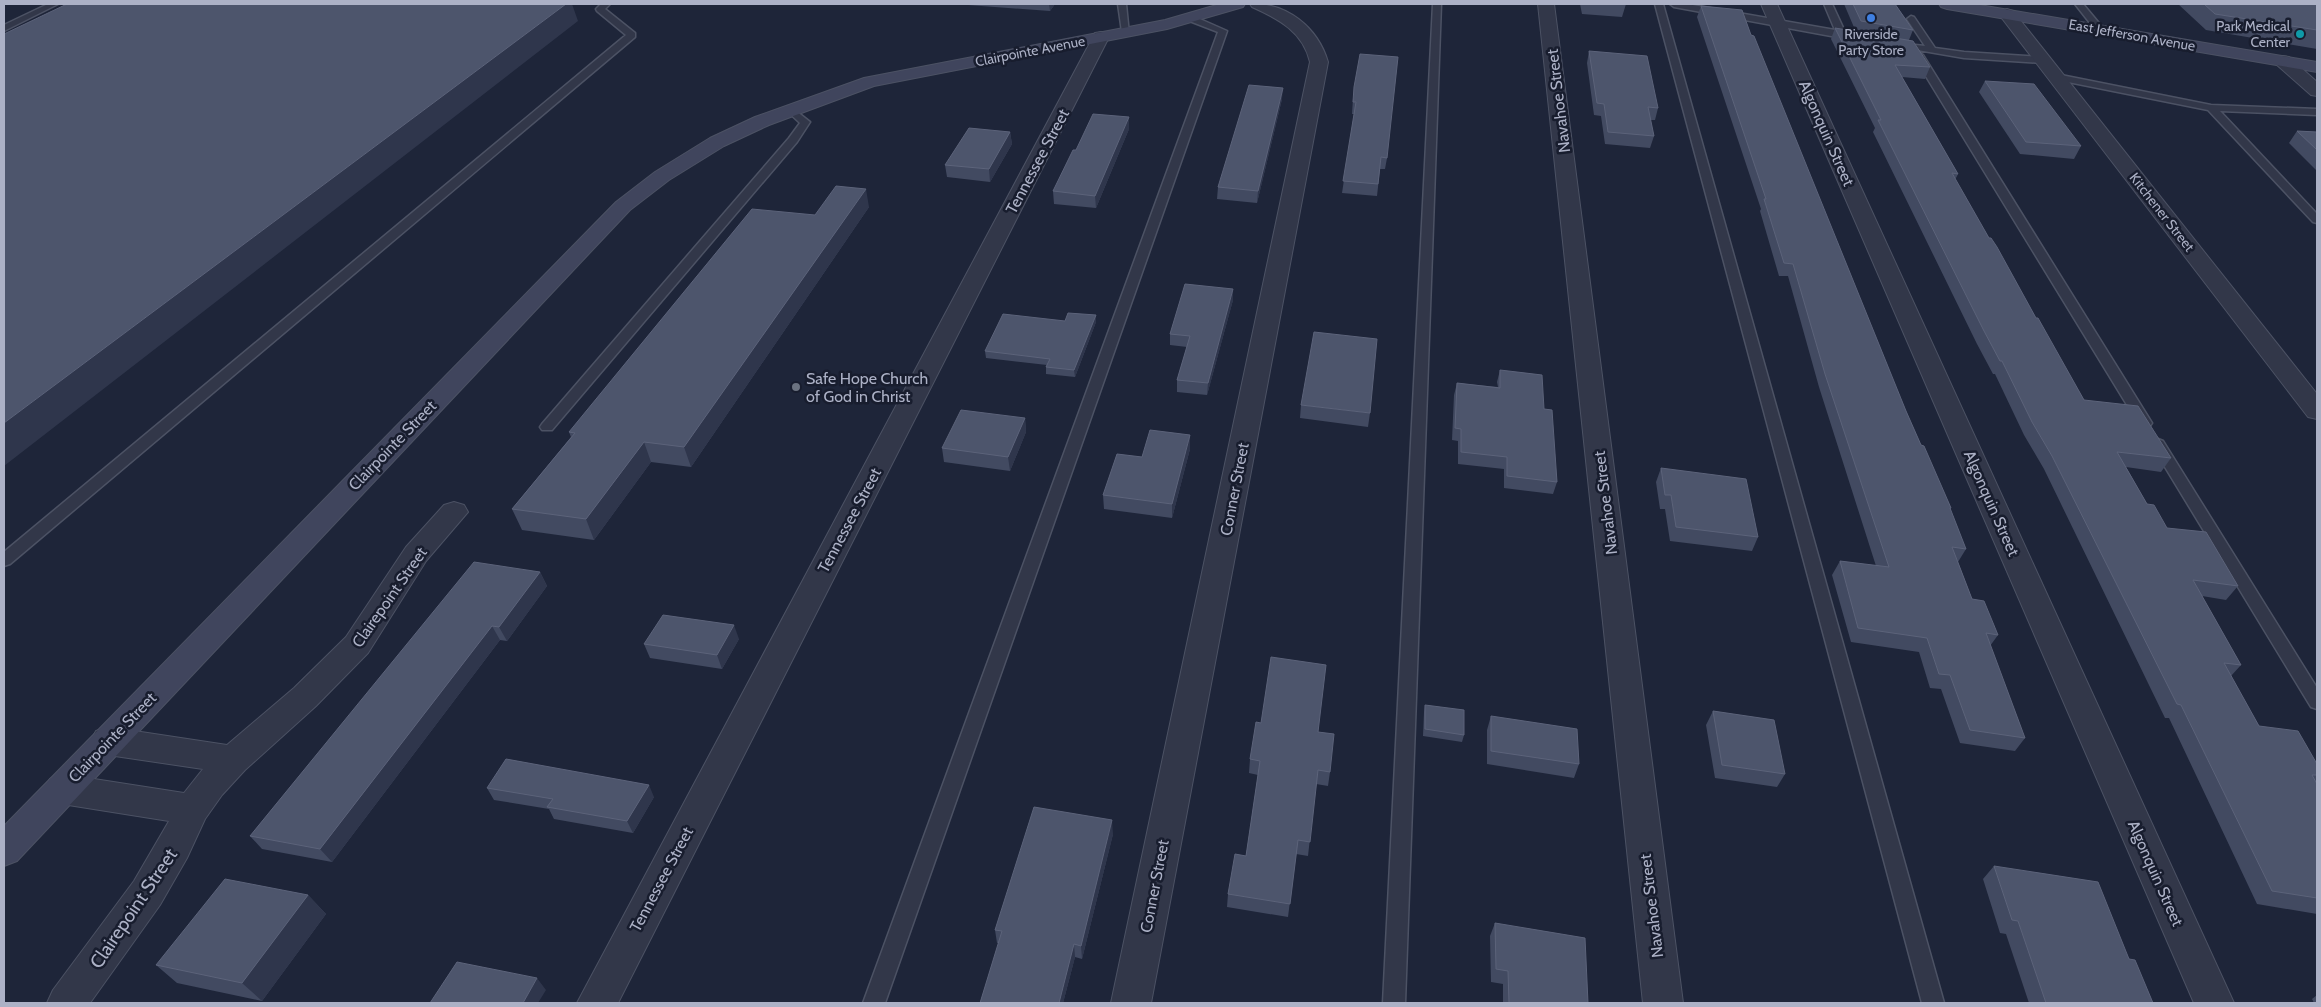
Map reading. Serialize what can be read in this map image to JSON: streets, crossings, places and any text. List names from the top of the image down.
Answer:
{
  "streets": {
    "street": [
      "East Jefferson Avenue",
      "Clairpointe Avenue",
      "Navahoe Street",
      "Algonquin Street",
      "Tennessee Street",
      "Kitchener Street",
      "Clairpointe Street",
      "Conner Street",
      "Clairepoint Street"
    ]
  },
  "crossings": [
    ["East Jefferson Avenue", "Kitchener Street"],
    ["Clairpointe Avenue", "Tennessee Street"],
    ["Clairpointe Avenue", "Clairpointe Street"]
  ],
  "places": ["Riverside Party Store", "Park Medical Center", "Safe Hope Church of God in Christ"]
}
